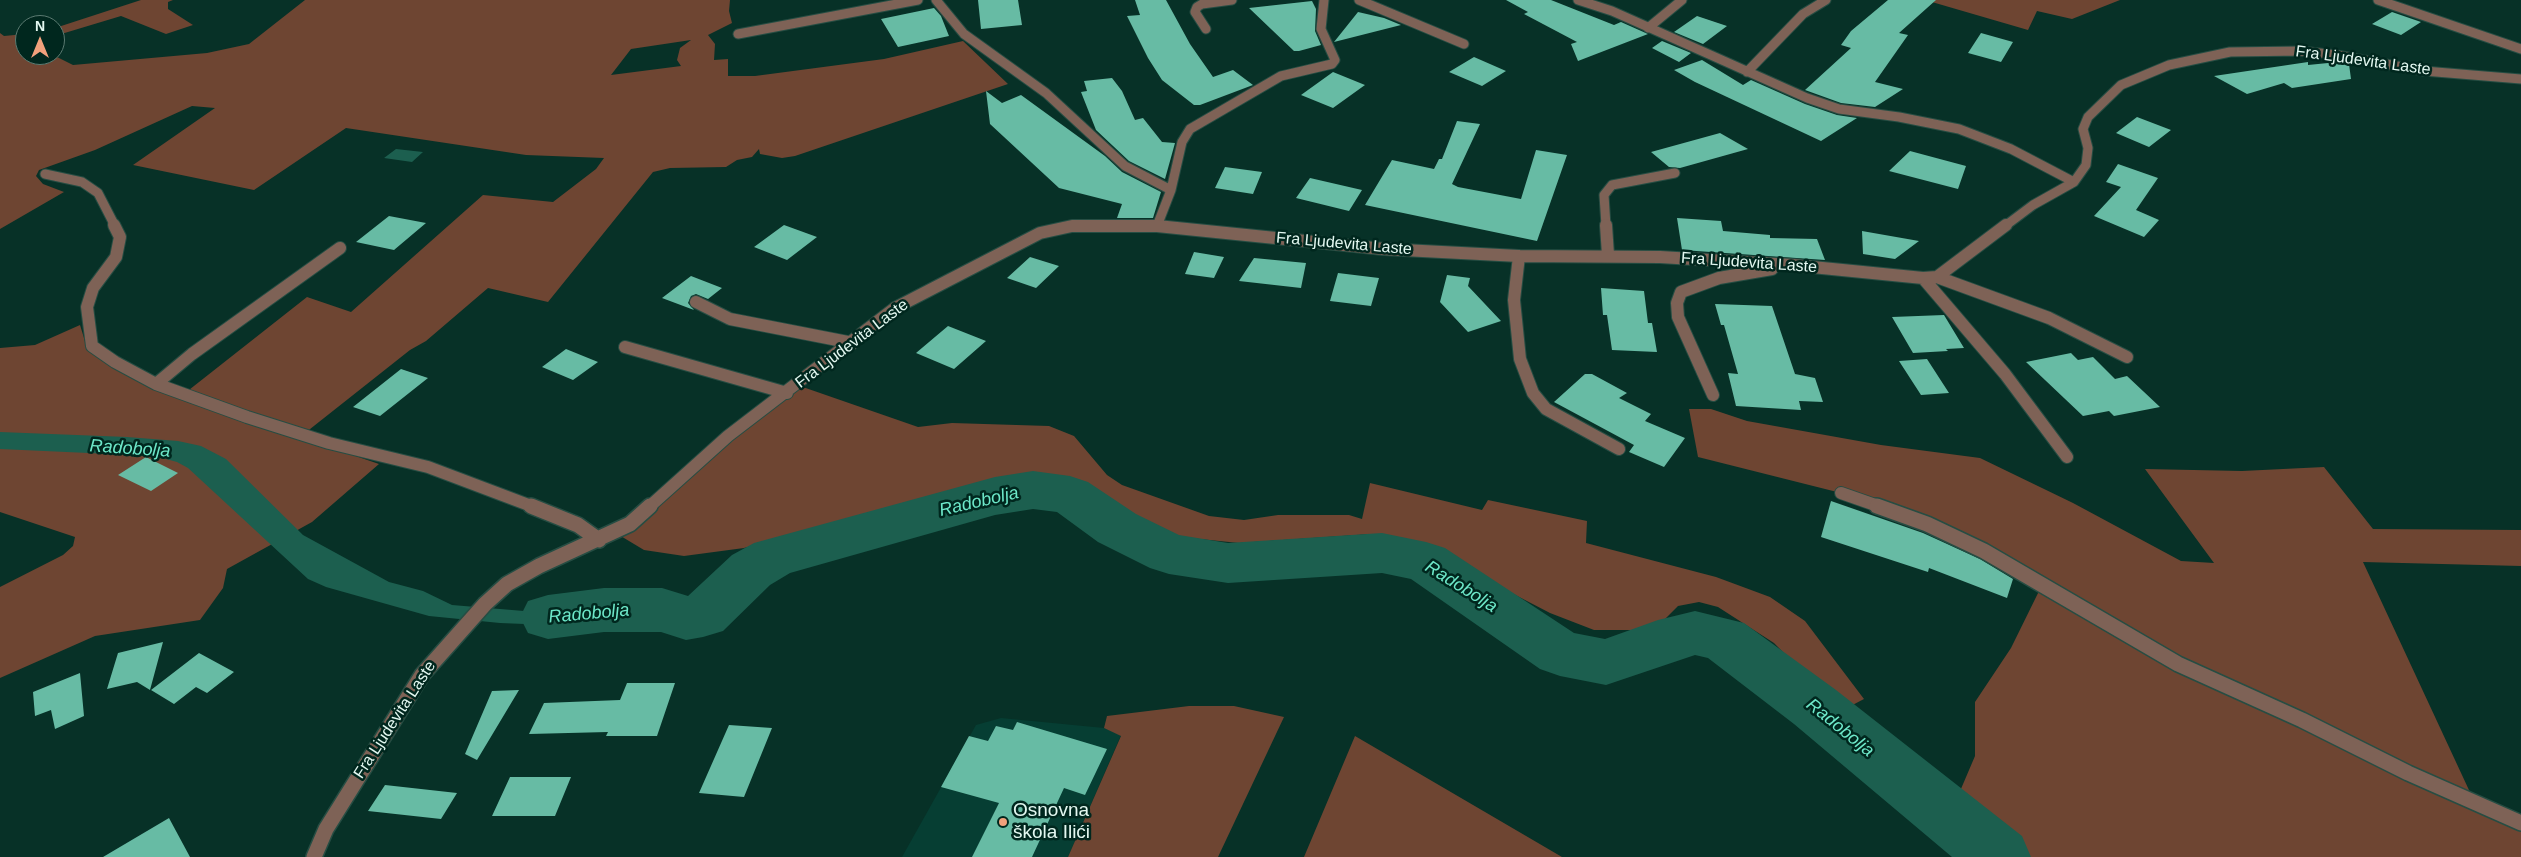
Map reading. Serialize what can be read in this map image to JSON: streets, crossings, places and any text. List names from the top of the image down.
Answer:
{
  "streets": {
    "street": ["Fra Ljudevita Laste"]
  },
  "water": ["Radobolja"],
  "places": ["Osnovna škola Ilići"],
  "north": "top"
}
